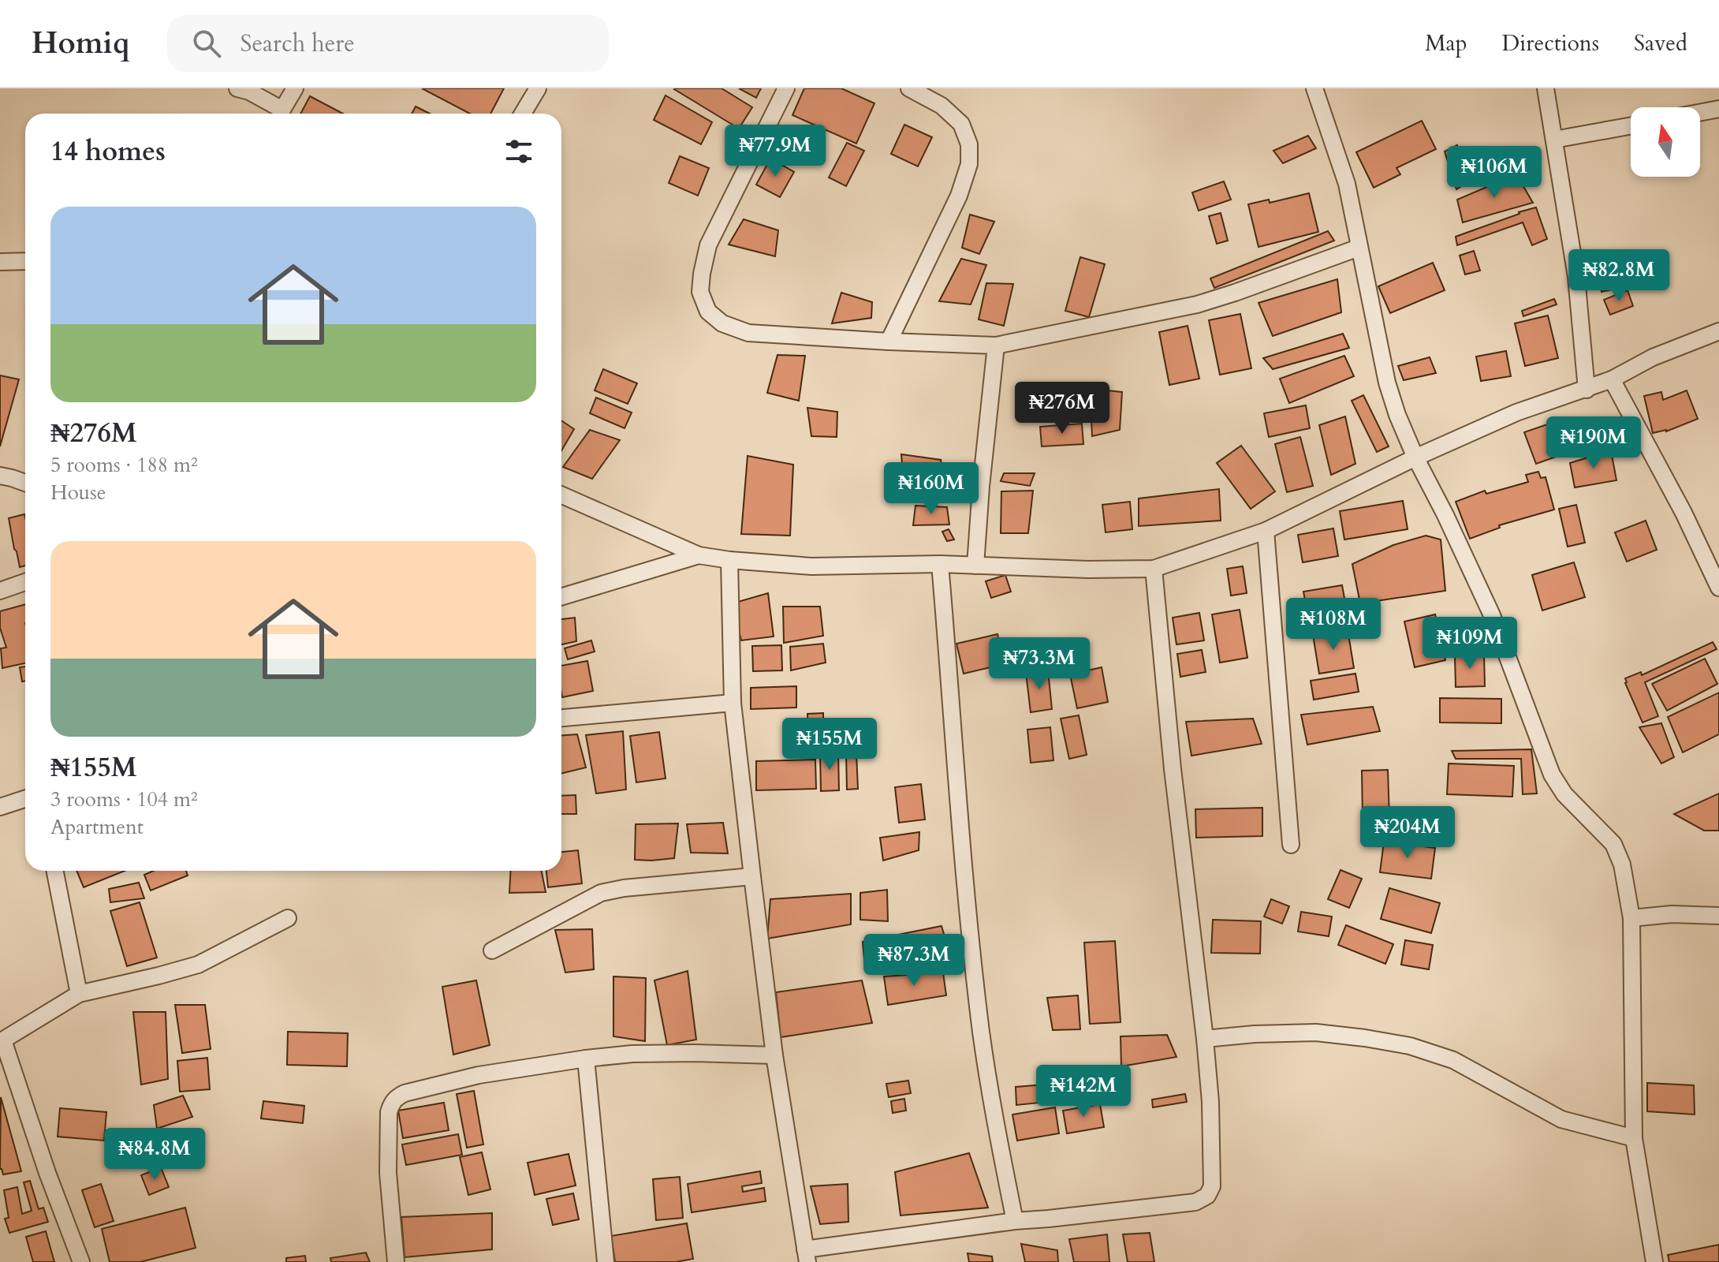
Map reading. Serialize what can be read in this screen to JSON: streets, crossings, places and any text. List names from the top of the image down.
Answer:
{
  "north": "top",
  "page": {
    "header": "Homiq",
    "search": "Search here",
    "nav": ["Map", "Directions", "Saved"],
    "heading": "14 homes",
    "price": [
      "₦77.9M",
      "₦106M",
      "₦82.8M",
      "₦276M",
      "₦190M",
      "₦160M",
      "₦108M",
      "₦109M",
      "₦73.3M",
      "₦155M",
      "₦204M",
      "₦87.3M",
      "₦142M",
      "₦84.8M"
    ],
    "list": [
      {
        "name": "₦276M",
        "note": "5 rooms · 188 m² · House"
      },
      {
        "name": "₦155M",
        "note": "3 rooms · 104 m² · Apartment"
      }
    ]
  }
}
